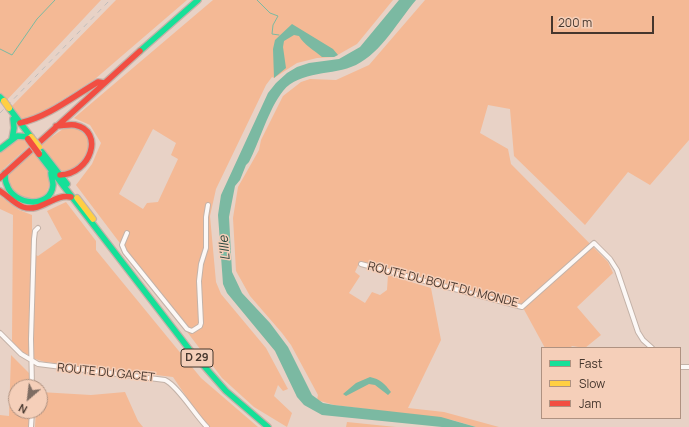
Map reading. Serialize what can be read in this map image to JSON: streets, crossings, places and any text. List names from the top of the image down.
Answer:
{
  "streets": {
    "main road": ["D 29"],
    "street": ["ROUTE DU BOUT DU MONDE", "ROUTE DU GACET"]
  },
  "water": ["L'Ille"],
  "legend": ["Fast", "Slow", "Jam"],
  "scale_bar": "200 m",
  "north": "bottom left"
}
